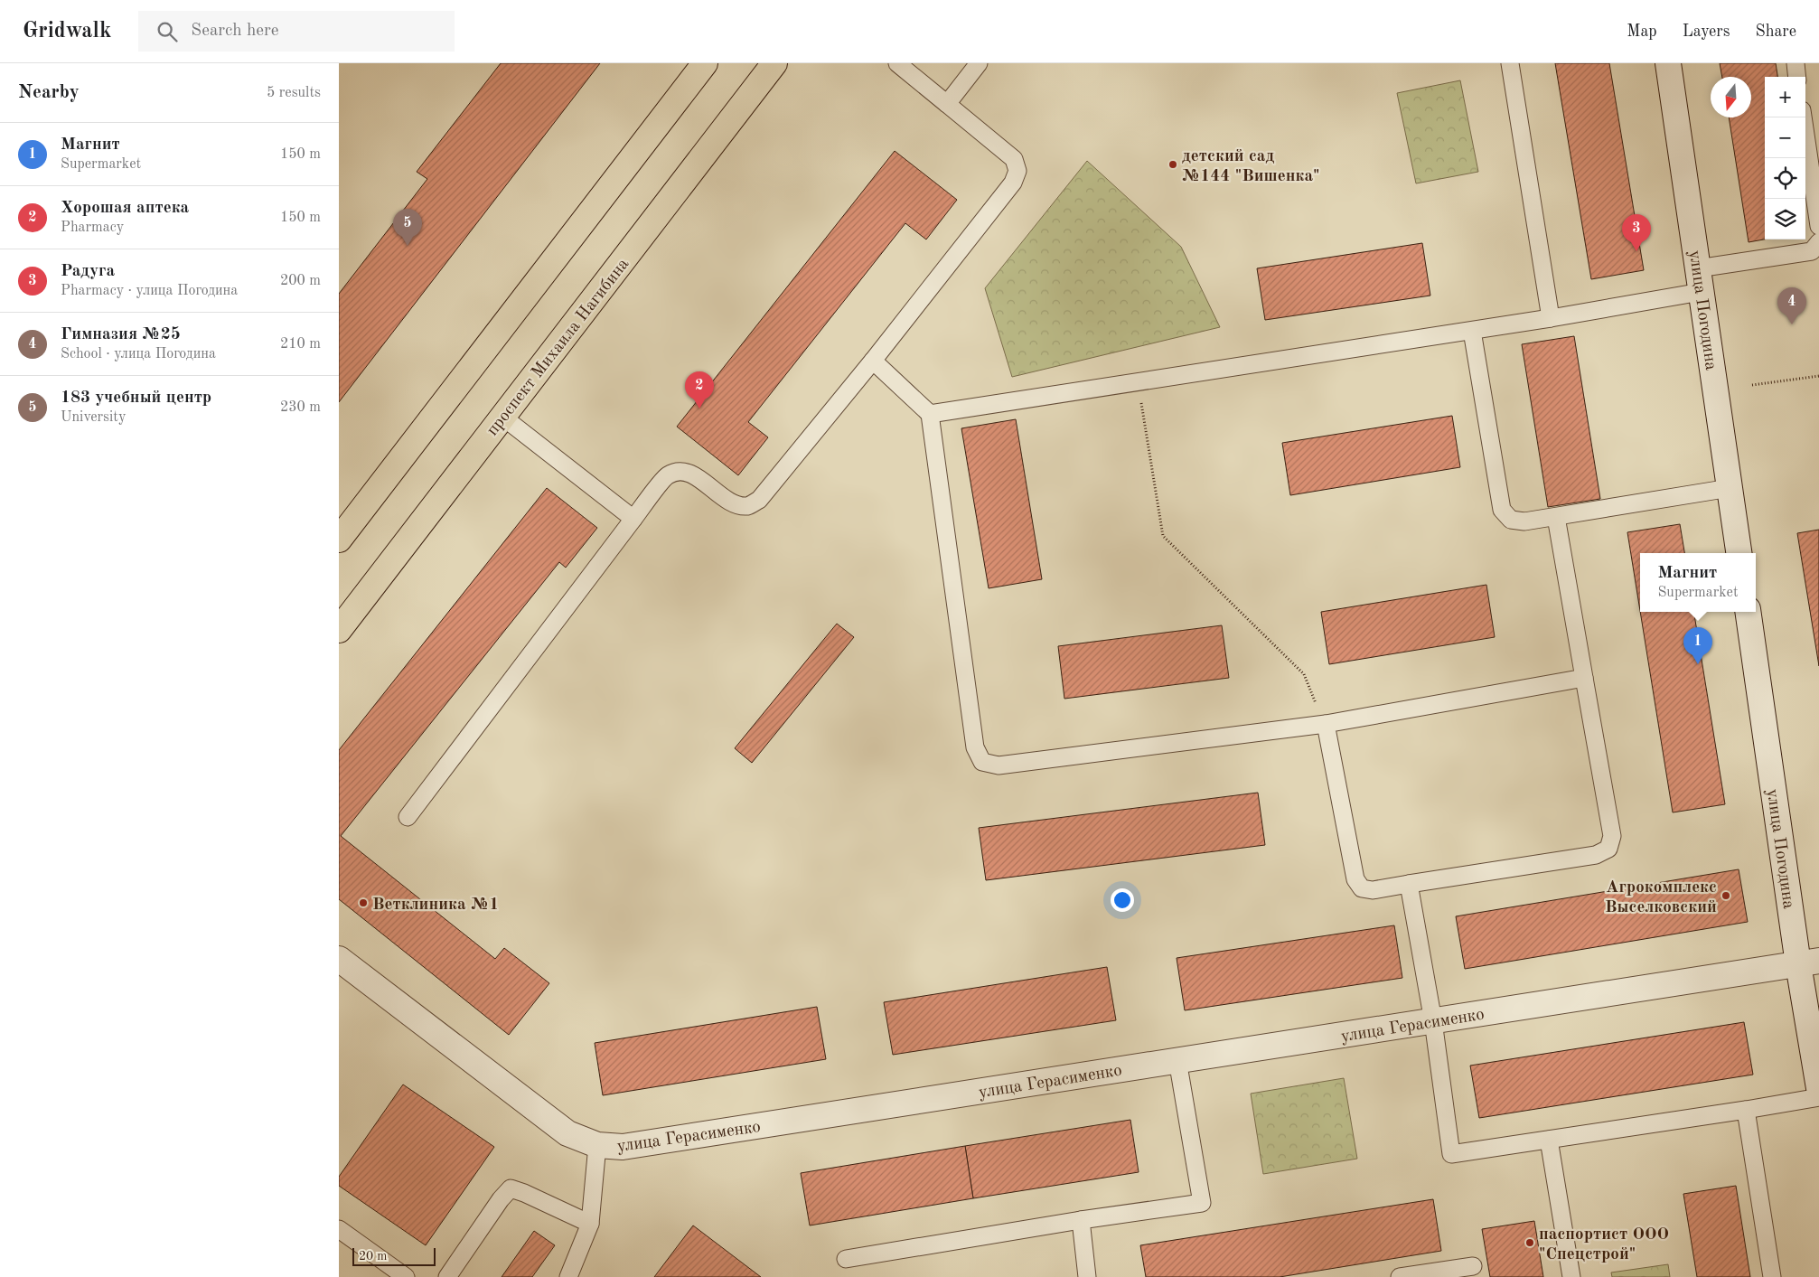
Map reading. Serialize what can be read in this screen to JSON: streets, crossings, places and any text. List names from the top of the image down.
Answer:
{
  "streets": {
    "main road": ["проспект Михаила Нагибина"],
    "street": ["улица Погодина", "улица Герасименко"]
  },
  "crossings": [
    ["улица Погодина", "улица Герасименко"]
  ],
  "places": [
    "детский сад №144 \"Вишенка\"",
    "Агрокомплекс Выселковский",
    "Ветклиника №1",
    "паспортист ООО \"Спецстрой\""
  ],
  "scale_bar": "20 m",
  "north": "bottom",
  "page": {
    "header": "Gridwalk",
    "search": "Search here",
    "nav": ["Map", "Layers", "Share"],
    "heading": ["Nearby", "5 results"],
    "map_buttons": ["+", "−"],
    "list": [
      {
        "mark": "1",
        "name": "Магнит",
        "note": "Supermarket",
        "value": "150 m"
      },
      {
        "mark": "2",
        "name": "Хорошая аптека",
        "note": "Pharmacy",
        "value": "150 m"
      },
      {
        "mark": "3",
        "name": "Радуга",
        "note": "Pharmacy · улица Погодина",
        "value": "200 m"
      },
      {
        "mark": "4",
        "name": "Гимназия №25",
        "note": "School · улица Погодина",
        "value": "210 m"
      },
      {
        "mark": "5",
        "name": "183 учебный центр",
        "note": "University",
        "value": "230 m"
      }
    ],
    "pins": [
      "5",
      "3",
      "4",
      "2",
      "1"
    ],
    "popup": ["Магнит", "Supermarket"],
    "scale": "20 m"
  }
}
